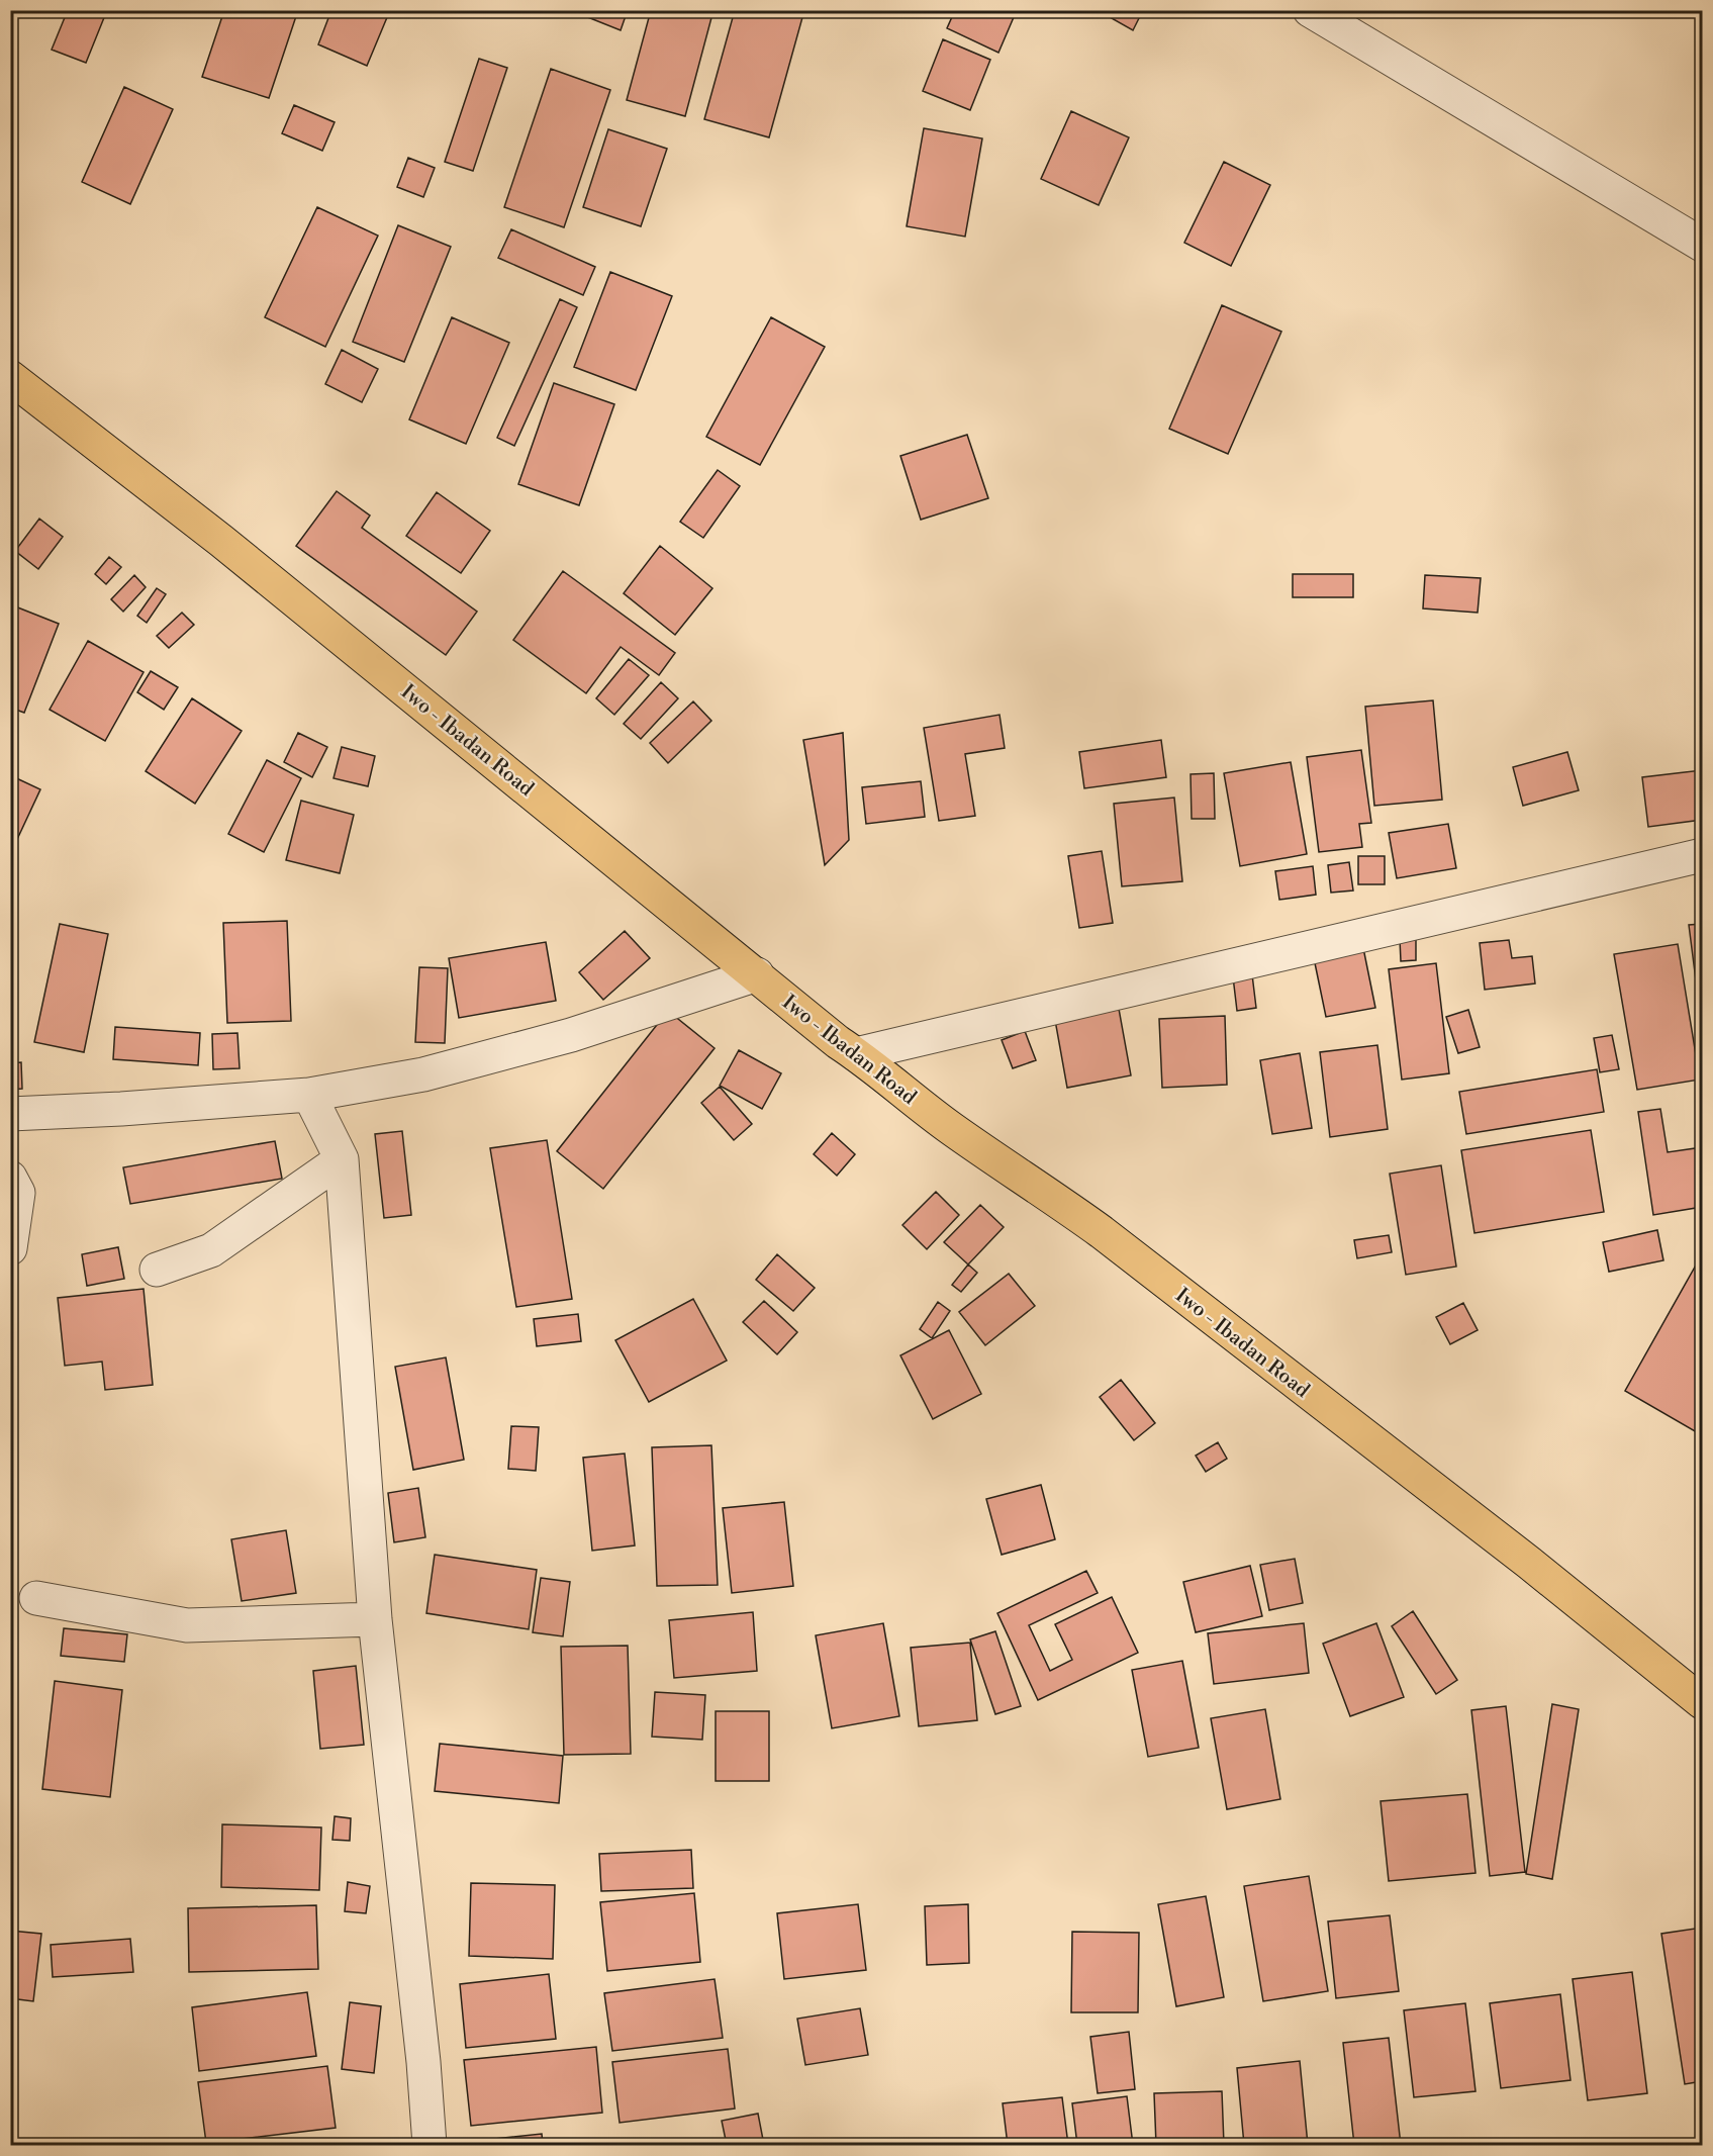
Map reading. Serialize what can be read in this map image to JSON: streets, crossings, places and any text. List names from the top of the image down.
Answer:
{
  "streets": {
    "main road": ["Iwo - Ibadan Road"]
  }
}
